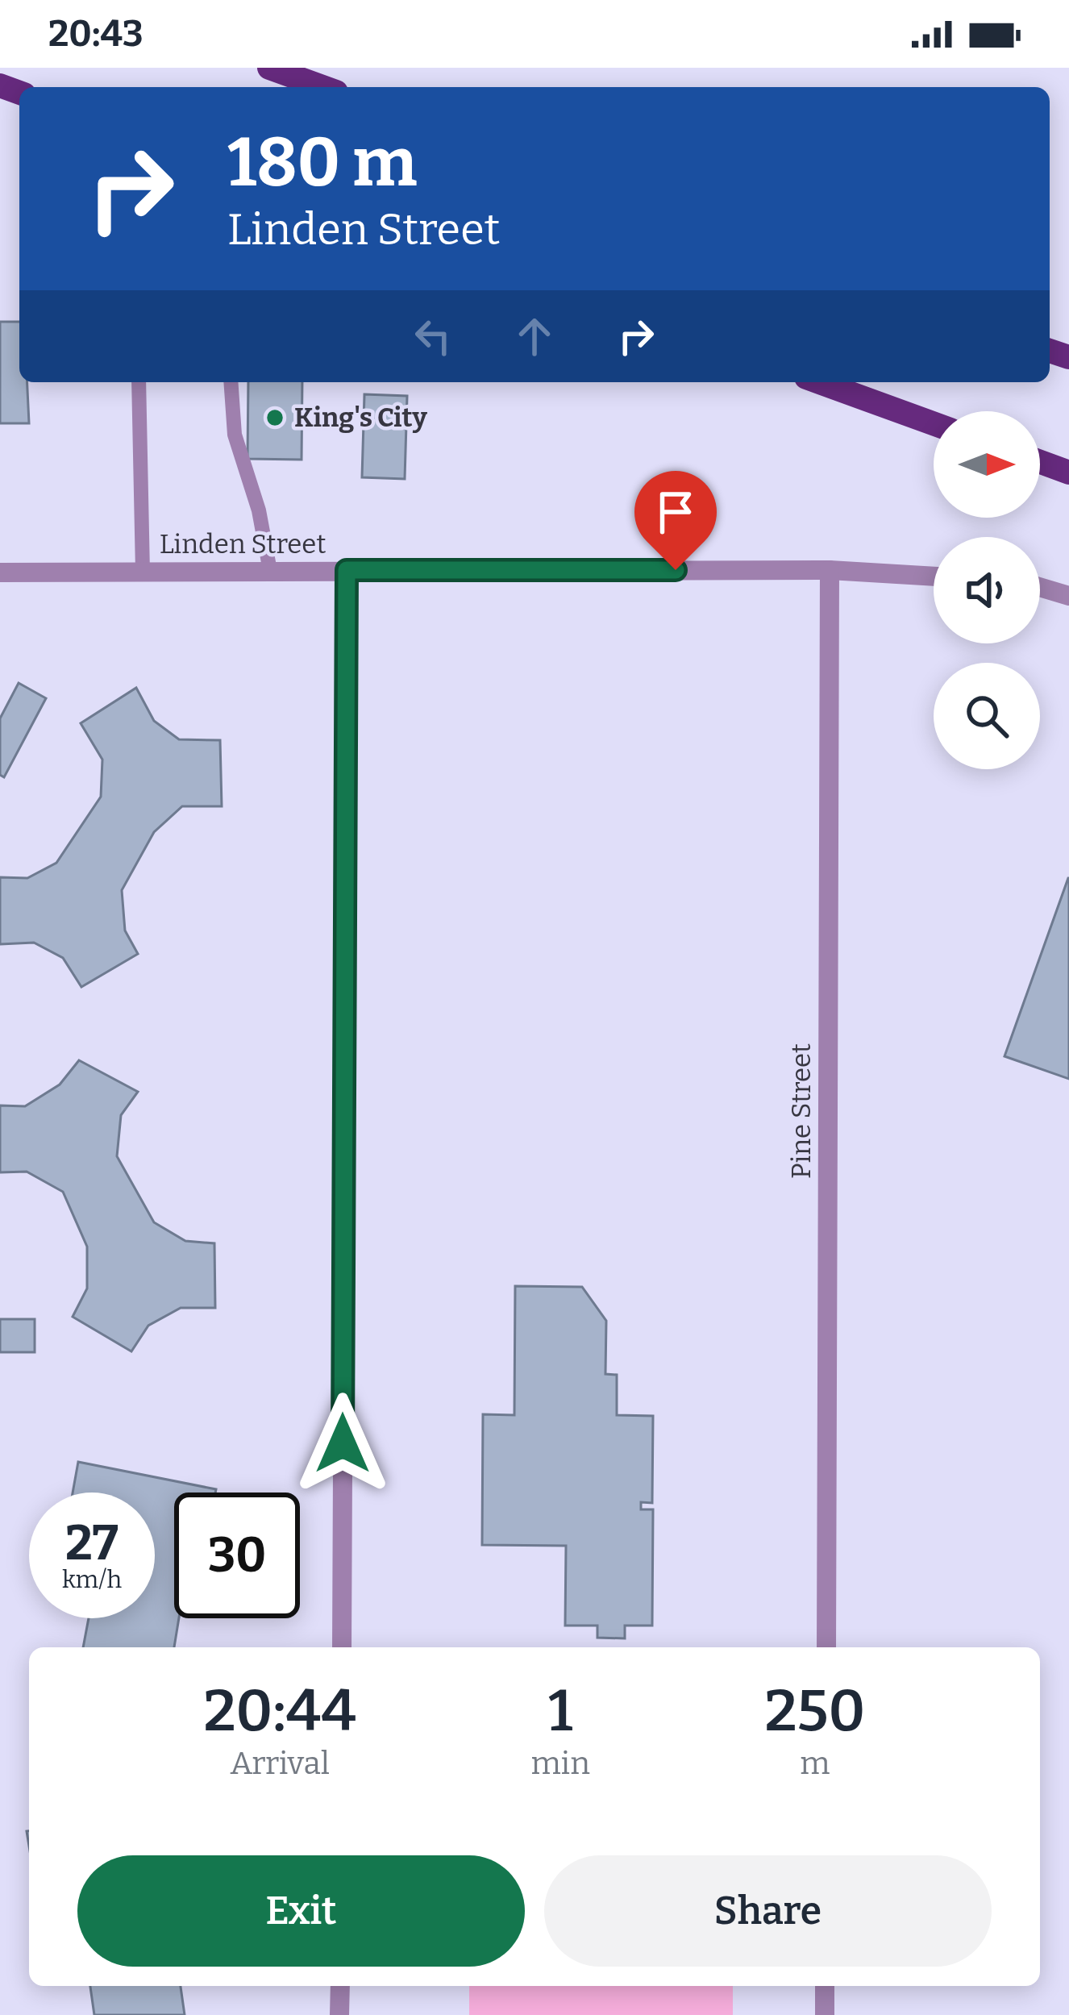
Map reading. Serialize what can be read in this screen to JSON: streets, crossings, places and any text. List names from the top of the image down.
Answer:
{
  "streets": {
    "street": ["Linden Street", "Pine Street"]
  },
  "crossings": [
    ["Linden Street", "Pine Street"]
  ],
  "places": ["King's City"],
  "north": "right",
  "page": {
    "status": "20:43",
    "turn": ["180 m", "Linden Street"],
    "speed": "27 km/h",
    "limit": "30",
    "eta": [
      "20:44",
      "Arrival",
      "1",
      "min",
      "250",
      "m"
    ],
    "buttons": ["Exit", "Share"]
  }
}
